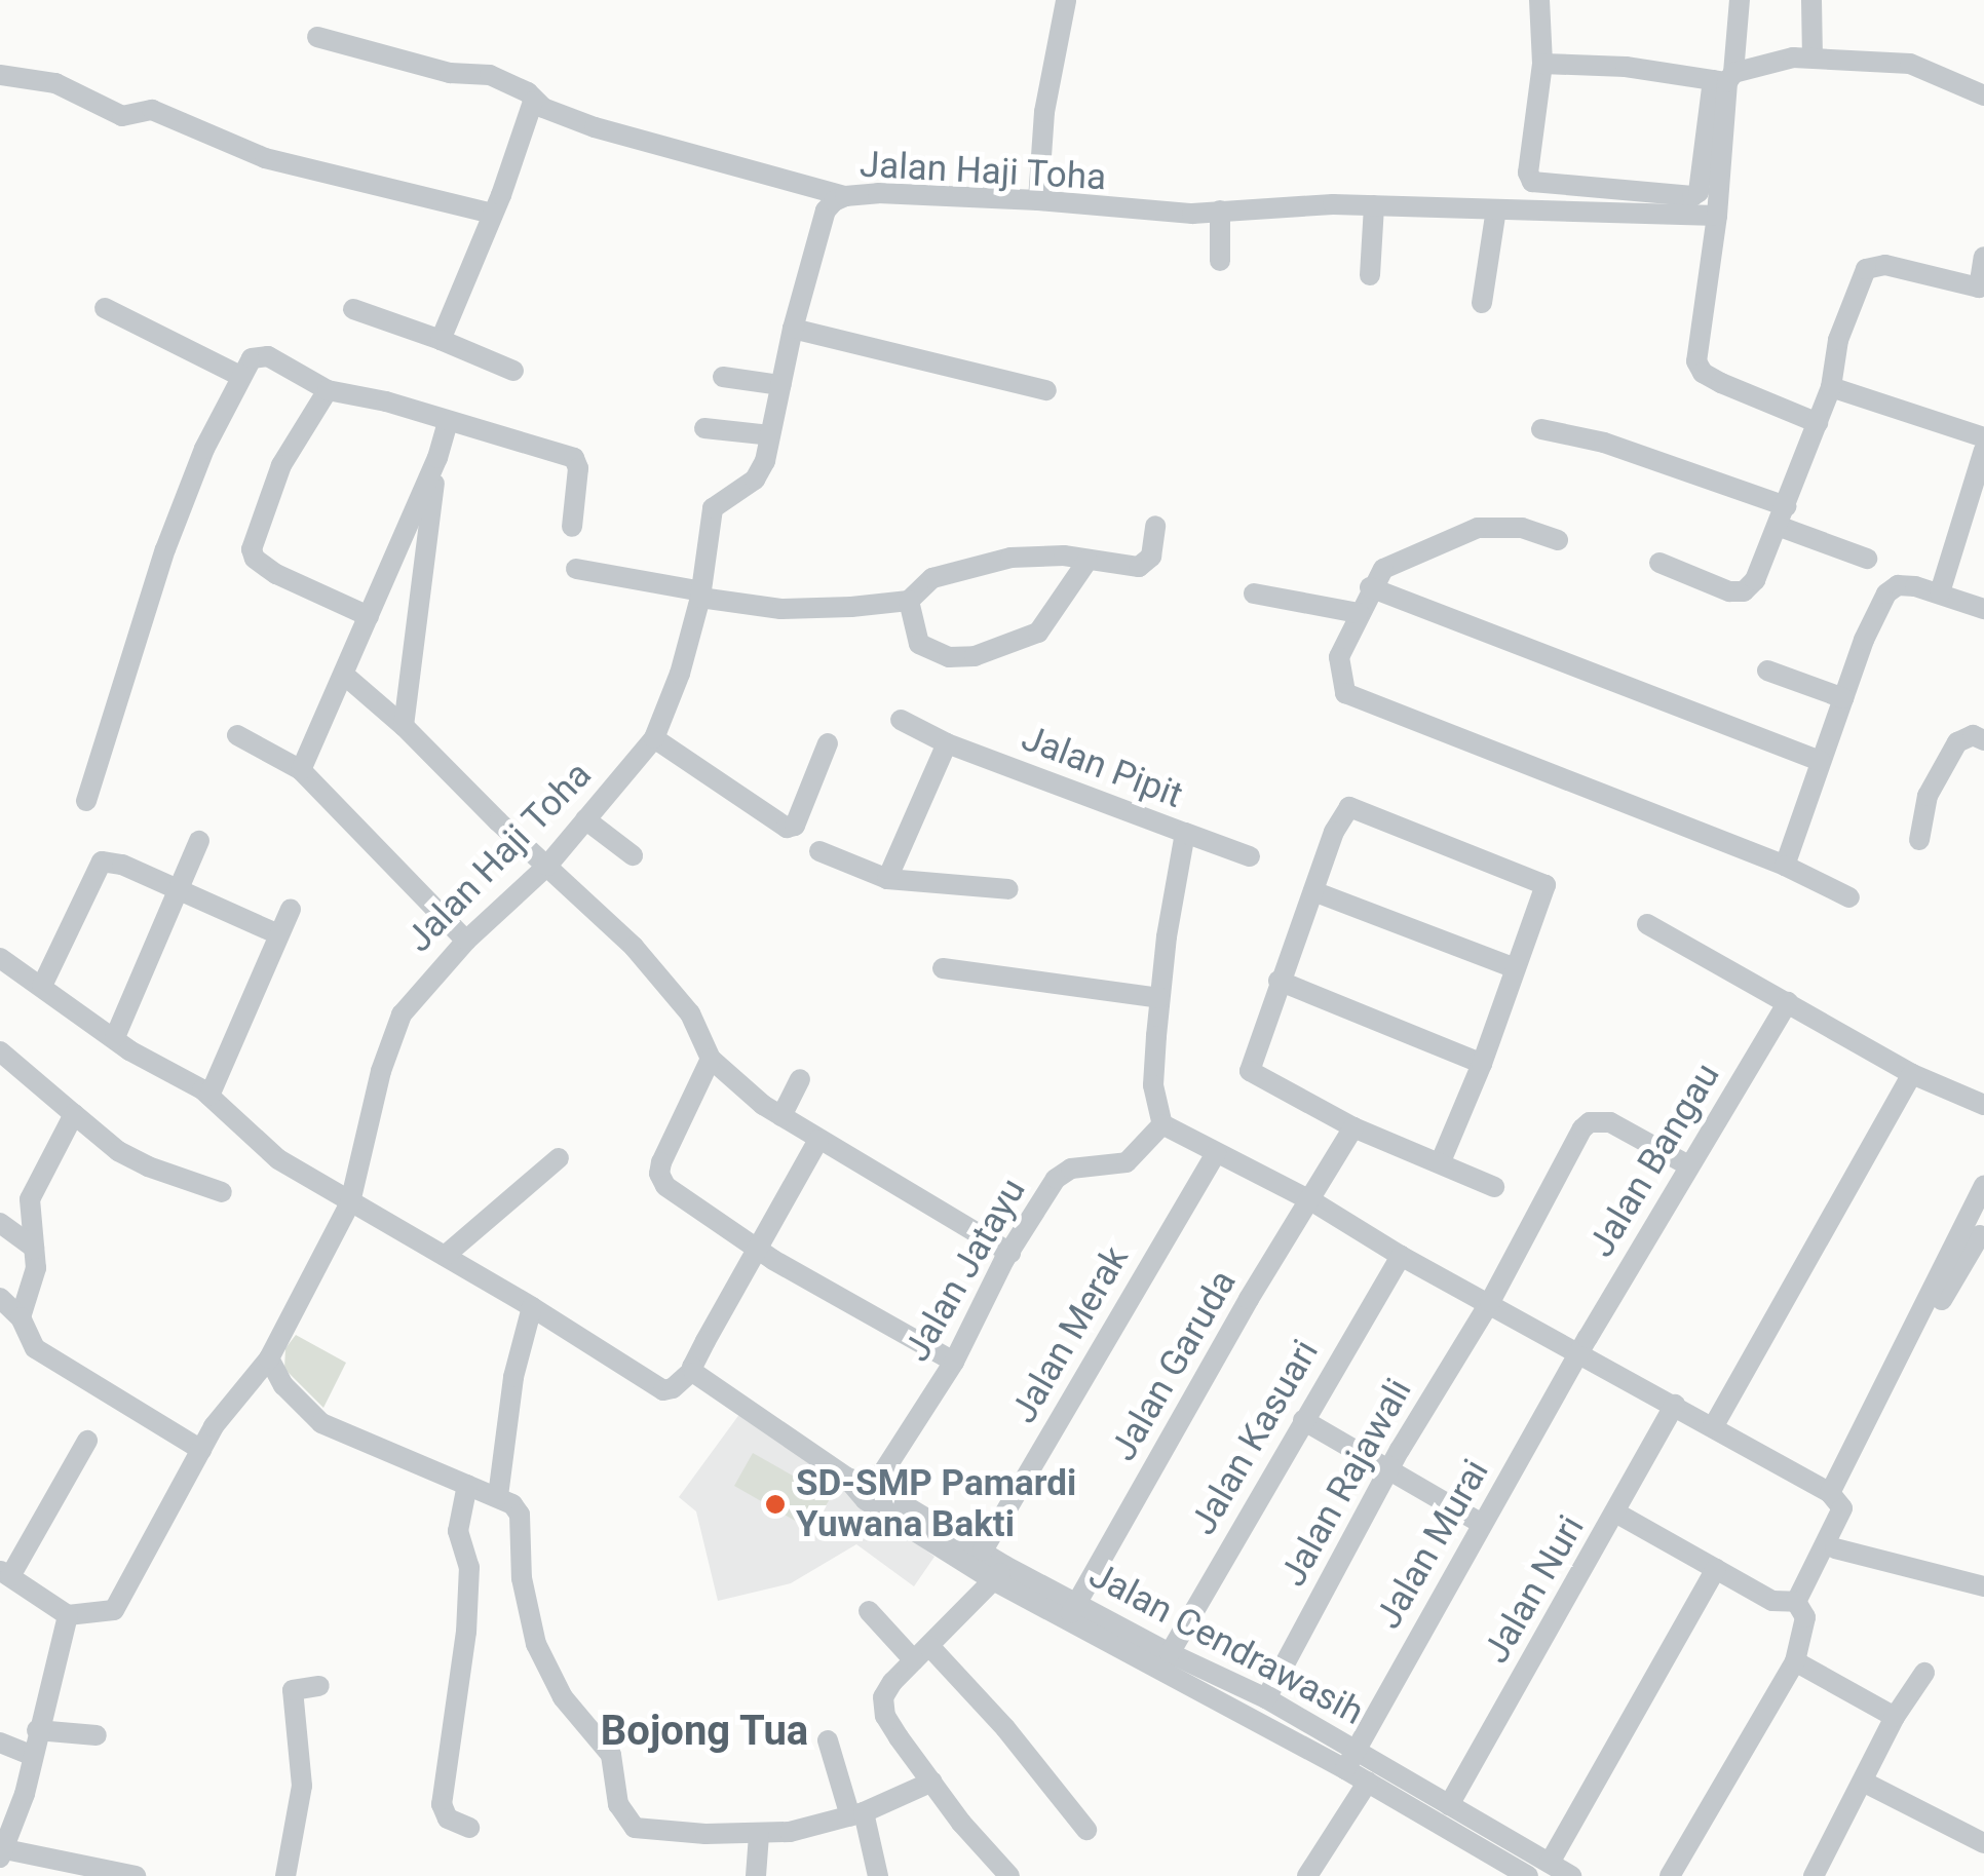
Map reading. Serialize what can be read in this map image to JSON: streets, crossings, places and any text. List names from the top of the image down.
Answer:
{
  "streets": {
    "street": [
      "Jalan Haji Toha",
      "Jalan Pipit",
      "Jalan Bangau",
      "Jalan Jatayu",
      "Jalan Merak",
      "Jalan Garuda",
      "Jalan Kasuari",
      "Jalan Rajawali",
      "Jalan Murai",
      "Jalan Nuri",
      "Jalan Cendrawasih"
    ]
  },
  "crossings": [
    ["Jalan Pipit", "Jalan Jatayu"],
    ["Jalan Bangau", "Jalan Rajawali"],
    ["Jalan Bangau", "Jalan Murai"],
    ["Jalan Jatayu", "Jalan Cendrawasih"],
    ["Jalan Merak", "Jalan Cendrawasih"],
    ["Jalan Garuda", "Jalan Cendrawasih"],
    ["Jalan Kasuari", "Jalan Cendrawasih"],
    ["Jalan Rajawali", "Jalan Cendrawasih"],
    ["Jalan Murai", "Jalan Cendrawasih"],
    ["Jalan Nuri", "Jalan Cendrawasih"]
  ],
  "districts": ["Bojong Tua"],
  "places": ["SD-SMP Pamardi Yuwana Bakti"]
}
